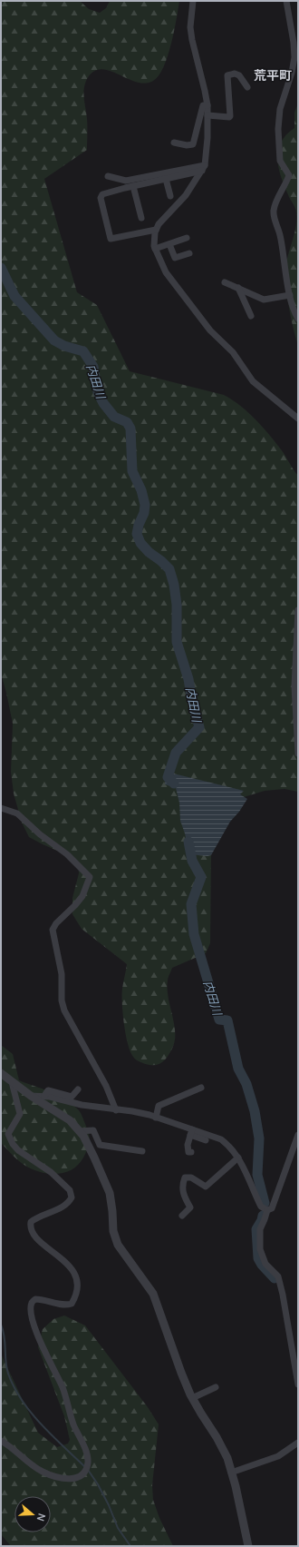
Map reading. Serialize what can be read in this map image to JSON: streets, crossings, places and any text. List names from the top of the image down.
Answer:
{
  "districts": ["荒平町"],
  "water": ["内田川"],
  "north": "right"
}
